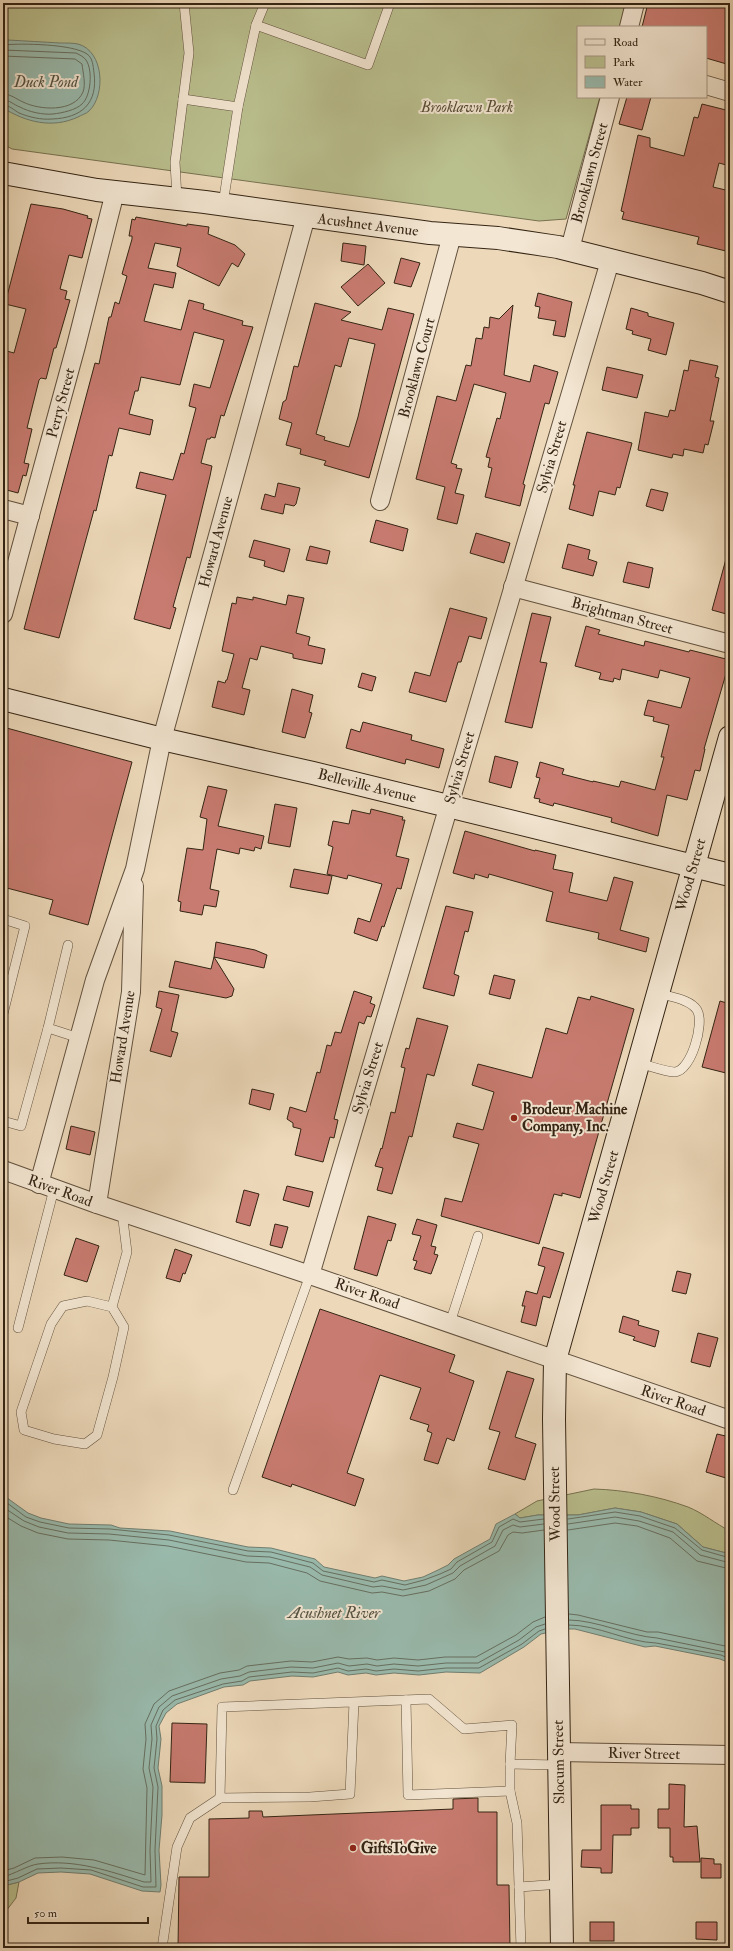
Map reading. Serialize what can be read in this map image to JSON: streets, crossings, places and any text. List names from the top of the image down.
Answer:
{
  "streets": {
    "main road": [
      "Acushnet Avenue",
      "Belleville Avenue",
      "Wood Street",
      "Slocum Street"
    ],
    "street": [
      "Brooklawn Street",
      "Brooklawn Court",
      "Perry Street",
      "Sylvia Street",
      "Howard Avenue",
      "Brightman Street",
      "River Road",
      "River Street"
    ]
  },
  "crossings": [
    ["Brooklawn Street", "Acushnet Avenue"],
    ["Acushnet Avenue", "Brooklawn Court"],
    ["Acushnet Avenue", "Perry Street"],
    ["Acushnet Avenue", "Sylvia Street"],
    ["Acushnet Avenue", "Howard Avenue"],
    ["Sylvia Street", "Brightman Street"],
    ["Sylvia Street", "Belleville Avenue"],
    ["Sylvia Street", "River Road"],
    ["Howard Avenue", "Belleville Avenue"],
    ["Howard Avenue", "River Road"],
    ["Belleville Avenue", "Wood Street"],
    ["Wood Street", "River Road"],
    ["Wood Street", "Slocum Street"],
    ["River Street", "Slocum Street"]
  ],
  "water": ["Duck Pond", "Acushnet River"],
  "parks": ["Brooklawn Park"],
  "places": ["Brodeur Machine Company, Inc.", "GiftsToGive"],
  "legend": ["Road", "Park", "Water"],
  "scale_bar": "50 m"
}
